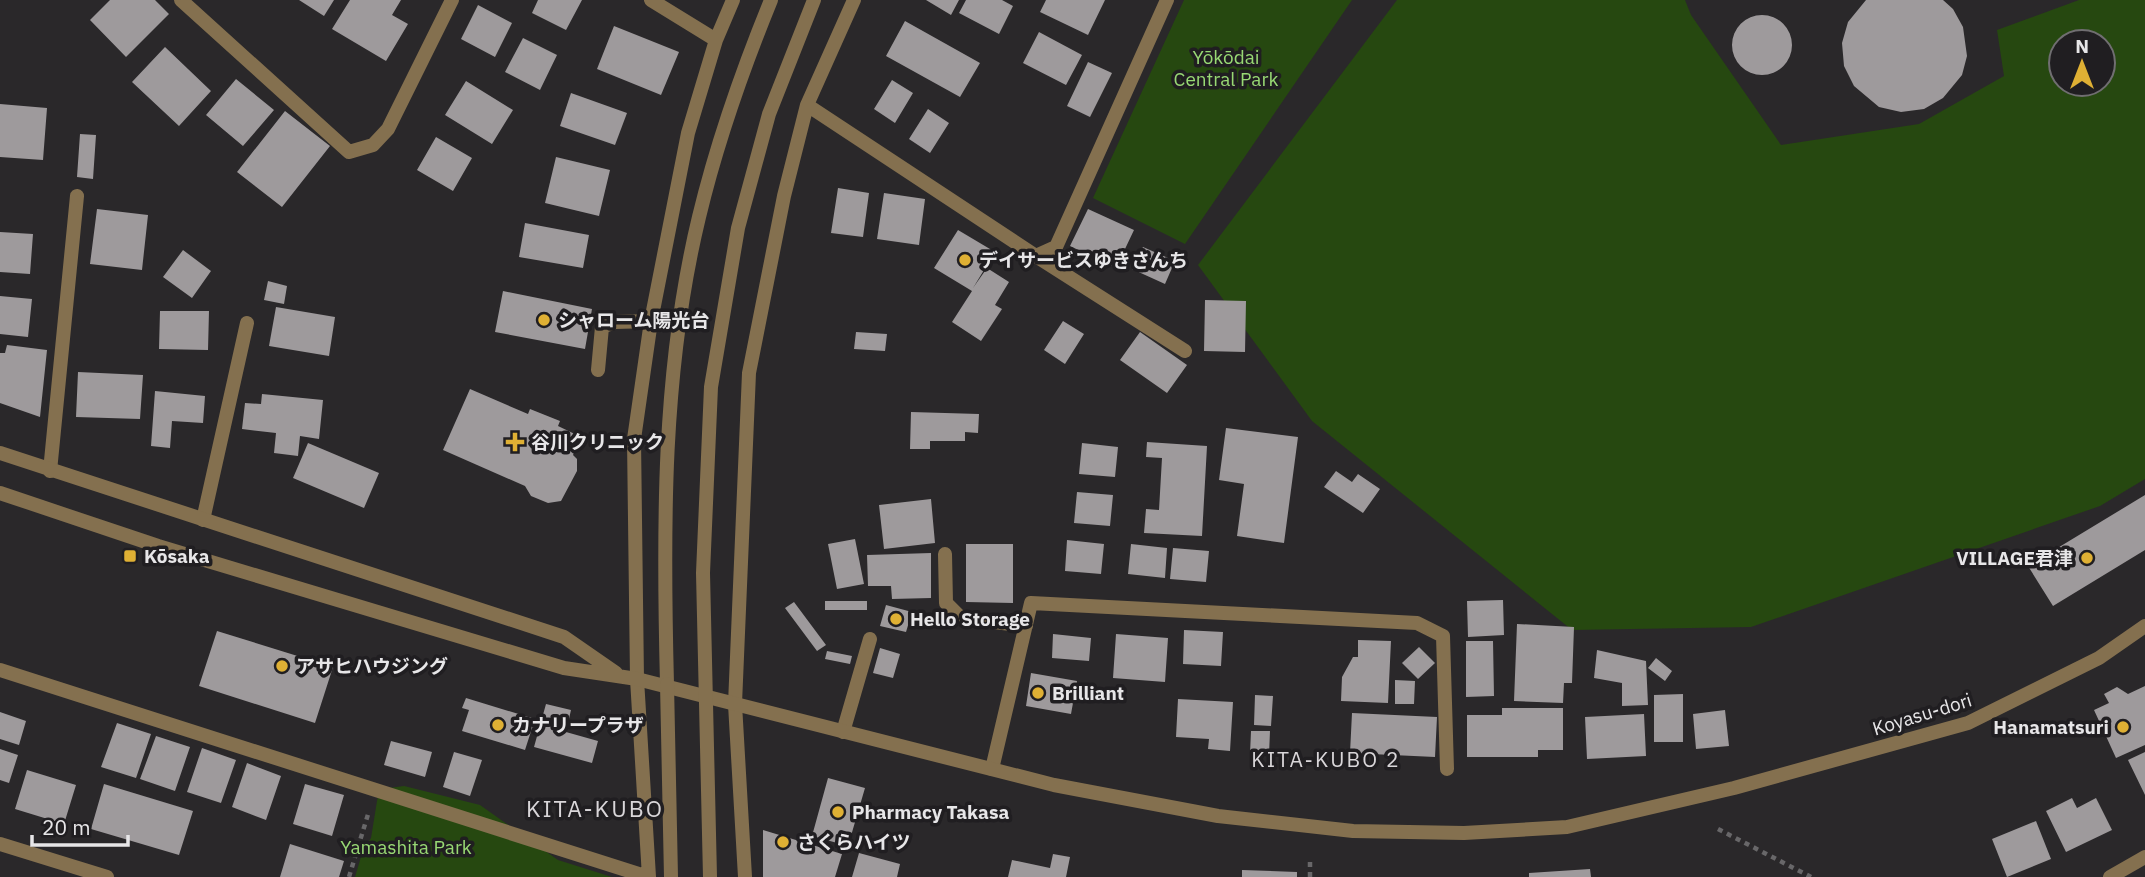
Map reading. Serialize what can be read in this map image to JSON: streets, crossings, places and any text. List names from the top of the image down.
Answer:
{
  "streets": {
    "street": ["Koyasu-dori"]
  },
  "districts": ["KITA-KUBO 2", "KITA-KUBO"],
  "parks": ["Yōkōdai Central Park", "Yamashita Park"],
  "places": {
    "other": [
      "デイサービスゆきさんち",
      "シャローム陽光台",
      "VILLAGE君津",
      "Hello Storage",
      "アサヒハウジング",
      "Brilliant",
      "カナリープラザ",
      "Hanamatsuri",
      "Pharmacy Takasa",
      "さくらハイツ"
    ],
    "health": ["谷川クリニック"],
    "transit": ["Kōsaka"]
  },
  "scale_bar": "20 m",
  "north": "top"
}
